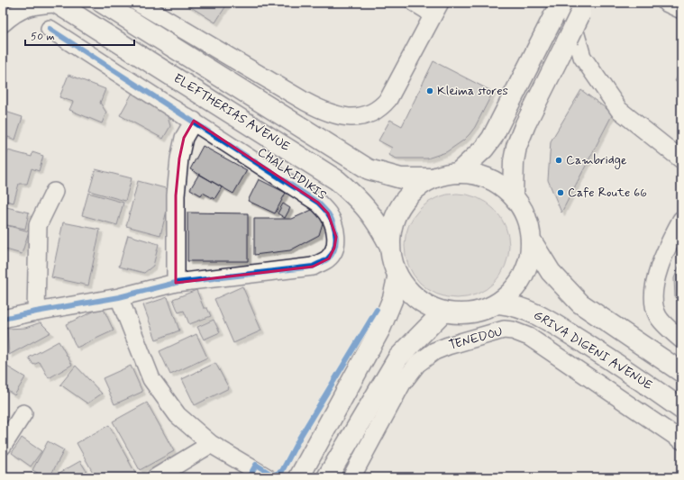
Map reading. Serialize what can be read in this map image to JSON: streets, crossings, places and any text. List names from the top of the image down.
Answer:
{
  "streets": {
    "main road": ["ELEFTHERIAS AVENUE", "GRIVA DIGENI AVENUE"],
    "street": ["CHALKIDIKIS", "TENEDOU"]
  },
  "places": ["Kleima stores", "Cambridge", "Cafe Route 66"],
  "scale_bar": "50 m"
}
